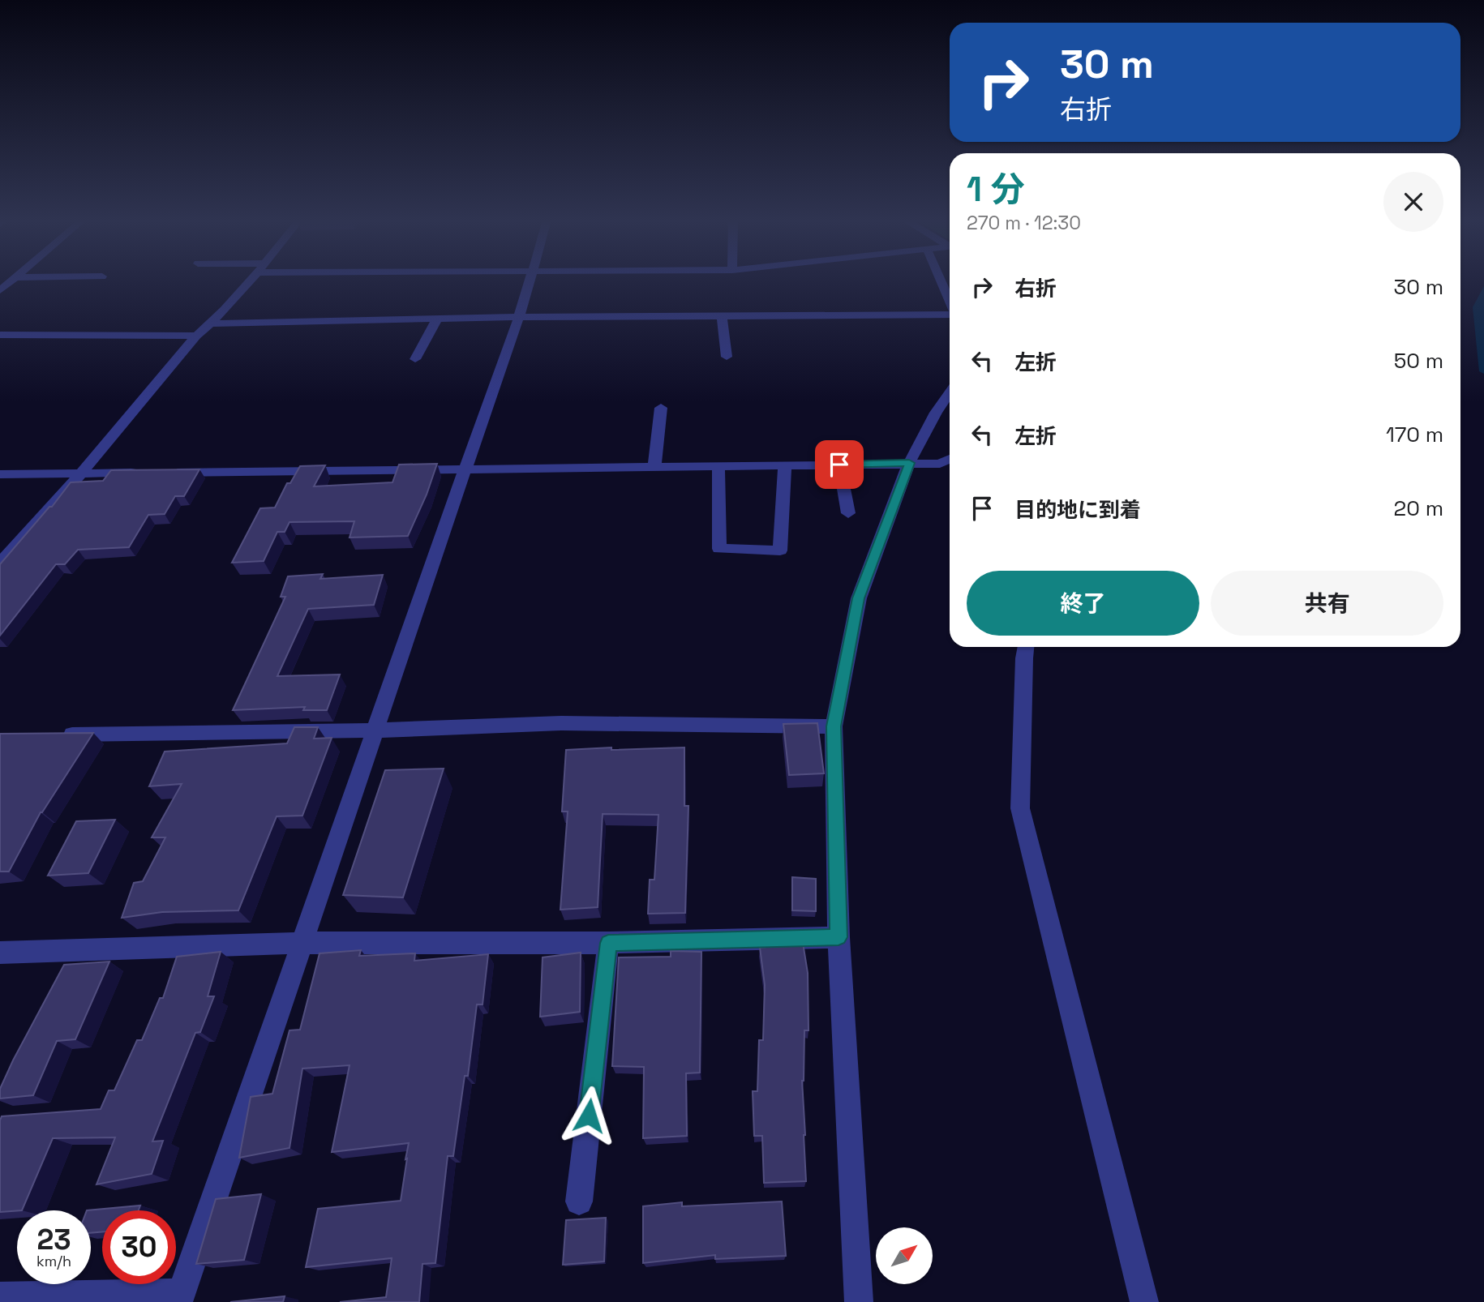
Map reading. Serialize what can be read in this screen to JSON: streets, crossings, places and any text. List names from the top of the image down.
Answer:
{
  "north": "top right",
  "page": {
    "turn": ["30 m", "右折"],
    "heading": ["1 分", "270 m · 12:30"],
    "list": [
      {
        "name": "右折",
        "value": "30 m"
      },
      {
        "name": "左折",
        "value": "50 m"
      },
      {
        "name": "左折",
        "value": "170 m"
      },
      {
        "name": "目的地に到着",
        "value": "20 m"
      }
    ],
    "buttons": ["終了", "共有"],
    "speed": "23 km/h",
    "limit": "30"
  }
}
